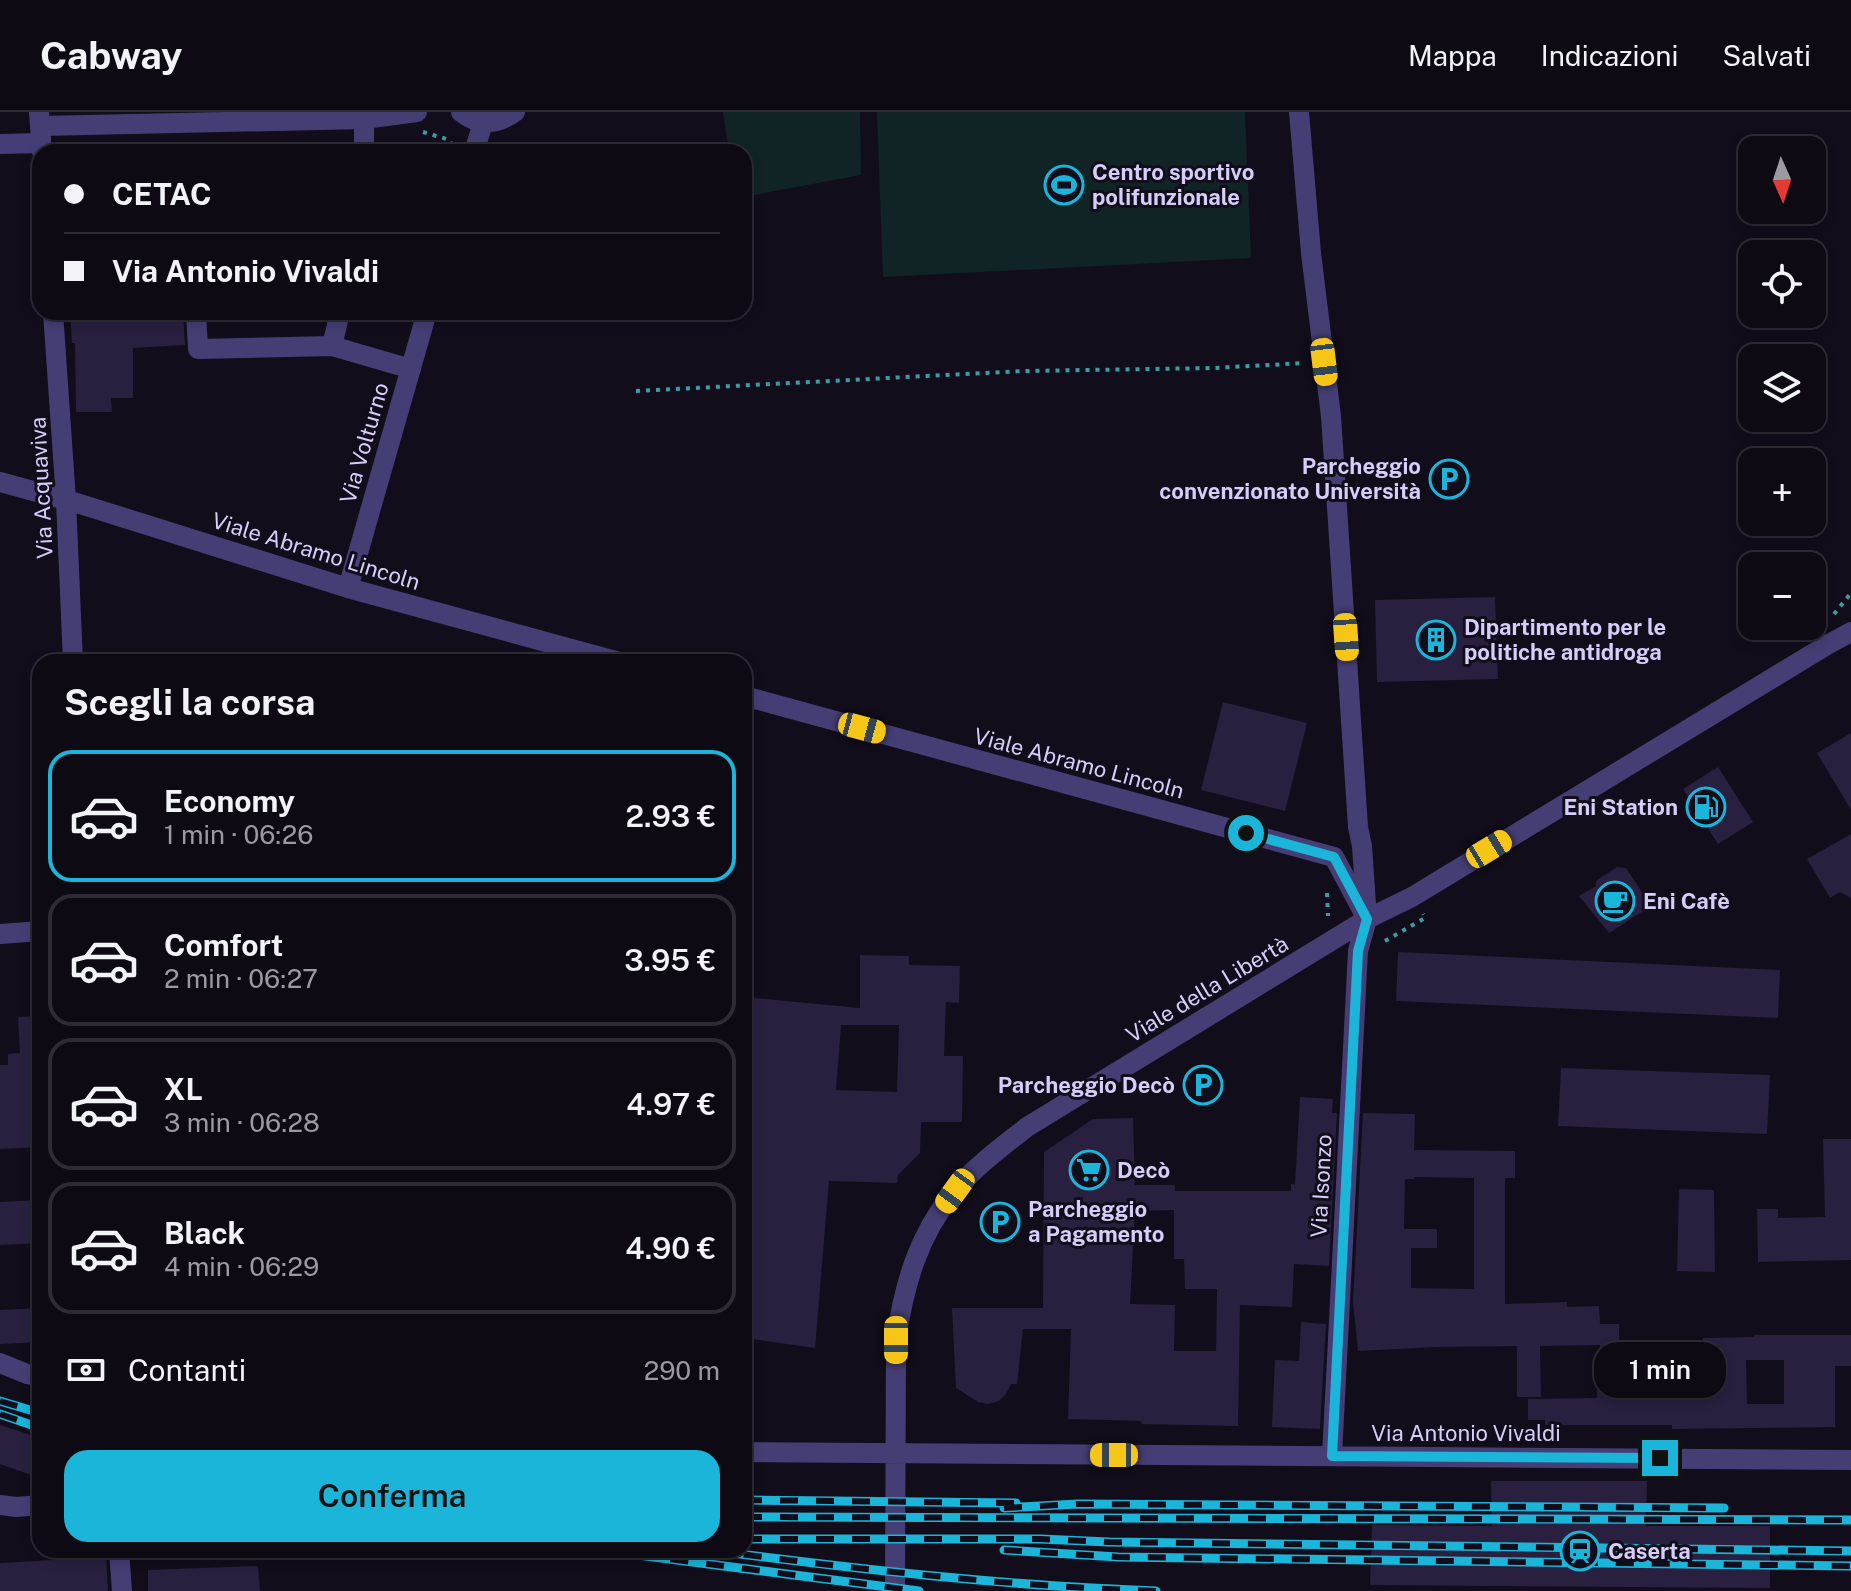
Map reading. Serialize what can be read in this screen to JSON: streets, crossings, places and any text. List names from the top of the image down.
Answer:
{
  "streets": {
    "street": [
      "Via Volturno",
      "Via Acquaviva",
      "Viale Abramo Lincoln",
      "Viale della Libertà",
      "Via Isonzo",
      "Via Antonio Vivaldi"
    ]
  },
  "crossings": [
    ["Via Volturno", "Viale Abramo Lincoln"],
    ["Via Acquaviva", "Viale Abramo Lincoln"],
    ["Viale Abramo Lincoln", "Viale della Libertà"],
    ["Viale Abramo Lincoln", "Via Isonzo"],
    ["Viale della Libertà", "Via Isonzo"],
    ["Via Isonzo", "Via Antonio Vivaldi"]
  ],
  "places": {
    "sports": ["Centro sportivo polifunzionale"],
    "parking": ["Parcheggio convenzionato Università", "Parcheggio Decò", "Parcheggio a Pagamento"],
    "building": ["Dipartimento per le politiche antidroga"],
    "fuel station": ["Eni Station"],
    "cafe": ["Eni Cafè"],
    "supermarket": ["Decò"],
    "station": ["Caserta"]
  },
  "north": "bottom",
  "page": {
    "header": "Cabway",
    "nav": ["Mappa", "Indicazioni", "Salvati"],
    "map_buttons": ["+", "−"],
    "banner": ["CETAC", "Via Antonio Vivaldi"],
    "heading": "Scegli la corsa",
    "list": [
      {
        "name": "Economy",
        "note": "1 min · 06:26",
        "value": "2.93 €"
      },
      {
        "name": "Comfort",
        "note": "2 min · 06:27",
        "value": "3.95 €"
      },
      {
        "name": "XL",
        "note": "3 min · 06:28",
        "value": "4.97 €"
      },
      {
        "name": "Black",
        "note": "4 min · 06:29",
        "value": "4.90 €"
      }
    ],
    "pay": ["Contanti", "290 m"],
    "bubble": "1 min",
    "buttons": "Conferma"
  }
}
